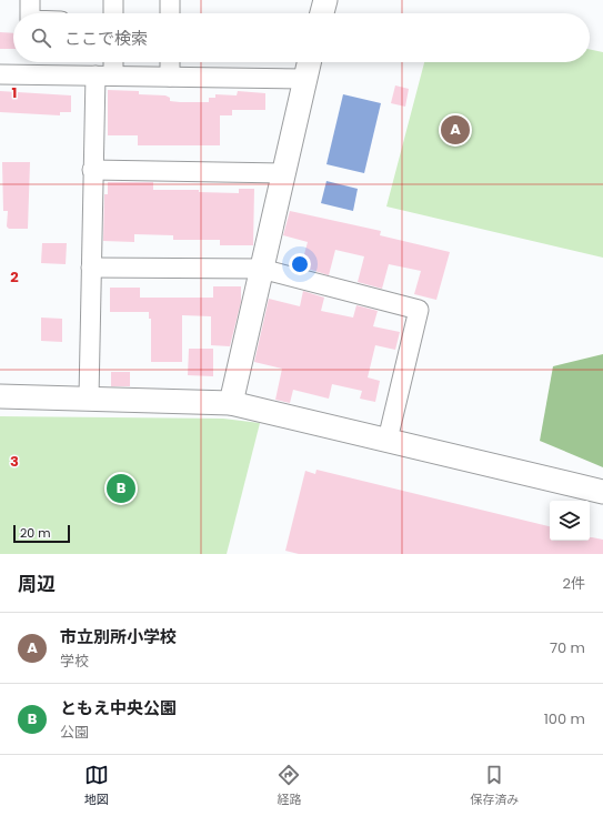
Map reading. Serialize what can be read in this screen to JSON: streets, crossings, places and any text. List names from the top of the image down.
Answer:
{
  "scale_bar": "20 m",
  "page": {
    "search": "ここで検索",
    "pins": ["A", "B"],
    "scale": "20 m",
    "heading": ["周辺", "2件"],
    "list": [
      {
        "mark": "A",
        "name": "市立別所小学校",
        "note": "学校",
        "value": "70 m"
      },
      {
        "mark": "B",
        "name": "ともえ中央公園",
        "note": "公園",
        "value": "100 m"
      }
    ],
    "nav": ["地図", "経路", "保存済み"]
  },
  "grid": {
    "rows": ["1", "2", "3"]
  }
}
